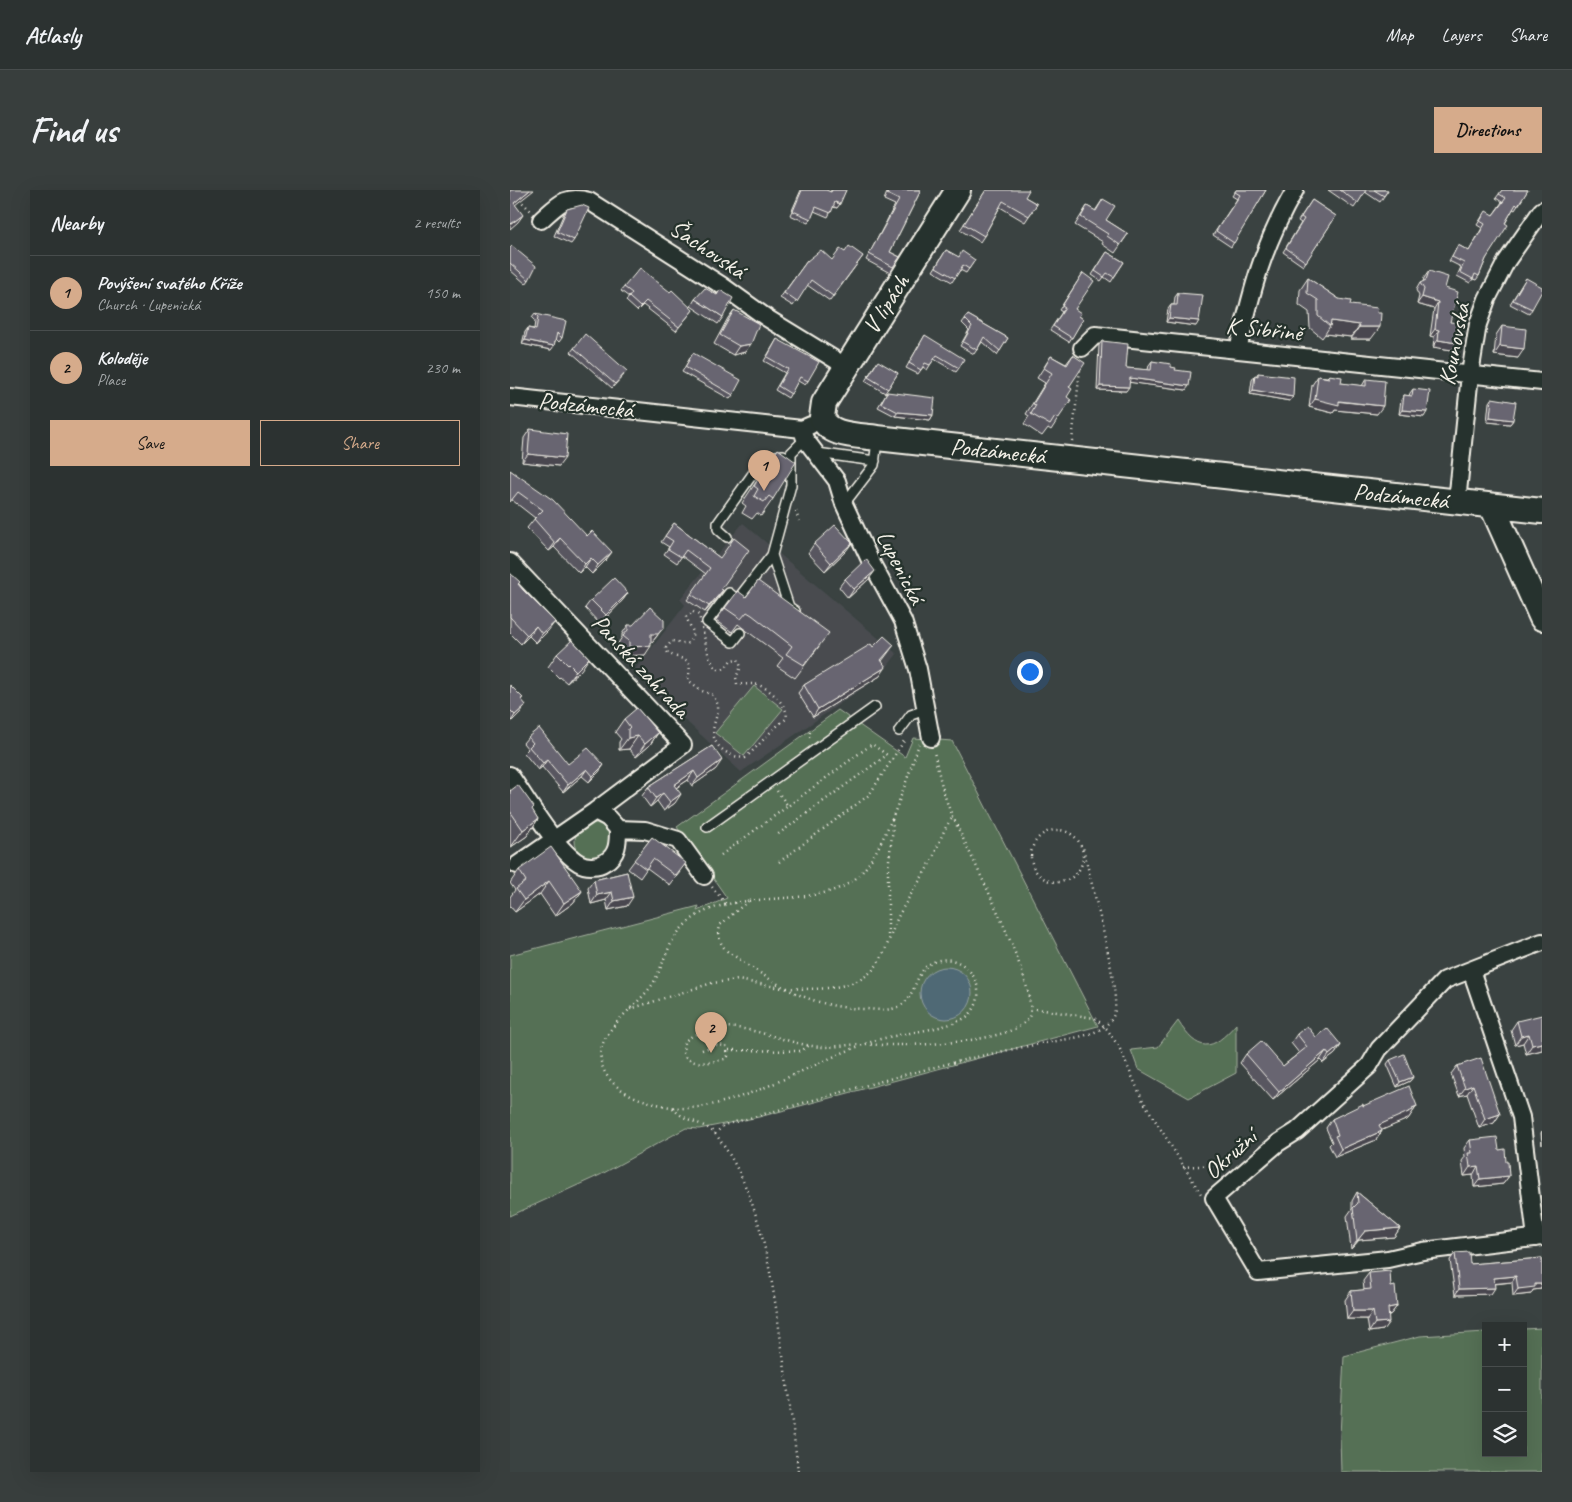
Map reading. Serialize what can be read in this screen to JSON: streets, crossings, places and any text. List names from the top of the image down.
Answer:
{
  "streets": {
    "street": [
      "Šachovská",
      "V lipách",
      "K Sibřině",
      "Kounovská",
      "Podzámecká",
      "Lupenická",
      "Panská zahrada",
      "Okružní"
    ]
  },
  "crossings": [
    ["Šachovská", "V lipách"],
    ["V lipách", "Podzámecká"],
    ["V lipách", "Lupenická"],
    ["K Sibřině", "Kounovská"],
    ["Kounovská", "Podzámecká"],
    ["Podzámecká", "Lupenická"]
  ],
  "page": {
    "header": "Atlasly",
    "nav": ["Map", "Layers", "Share"],
    "buttons": [
      "Directions",
      ["Save", "Share"]
    ],
    "title": "Find us",
    "heading": ["Nearby", "2 results"],
    "list": [
      {
        "mark": "1",
        "name": "Povýšení svatého Kříže",
        "note": "Church · Lupenická",
        "value": "150 m"
      },
      {
        "mark": "2",
        "name": "Koloděje",
        "note": "Place",
        "value": "230 m"
      }
    ],
    "pins": ["1", "2"],
    "map_buttons": ["+", "−"]
  }
}
